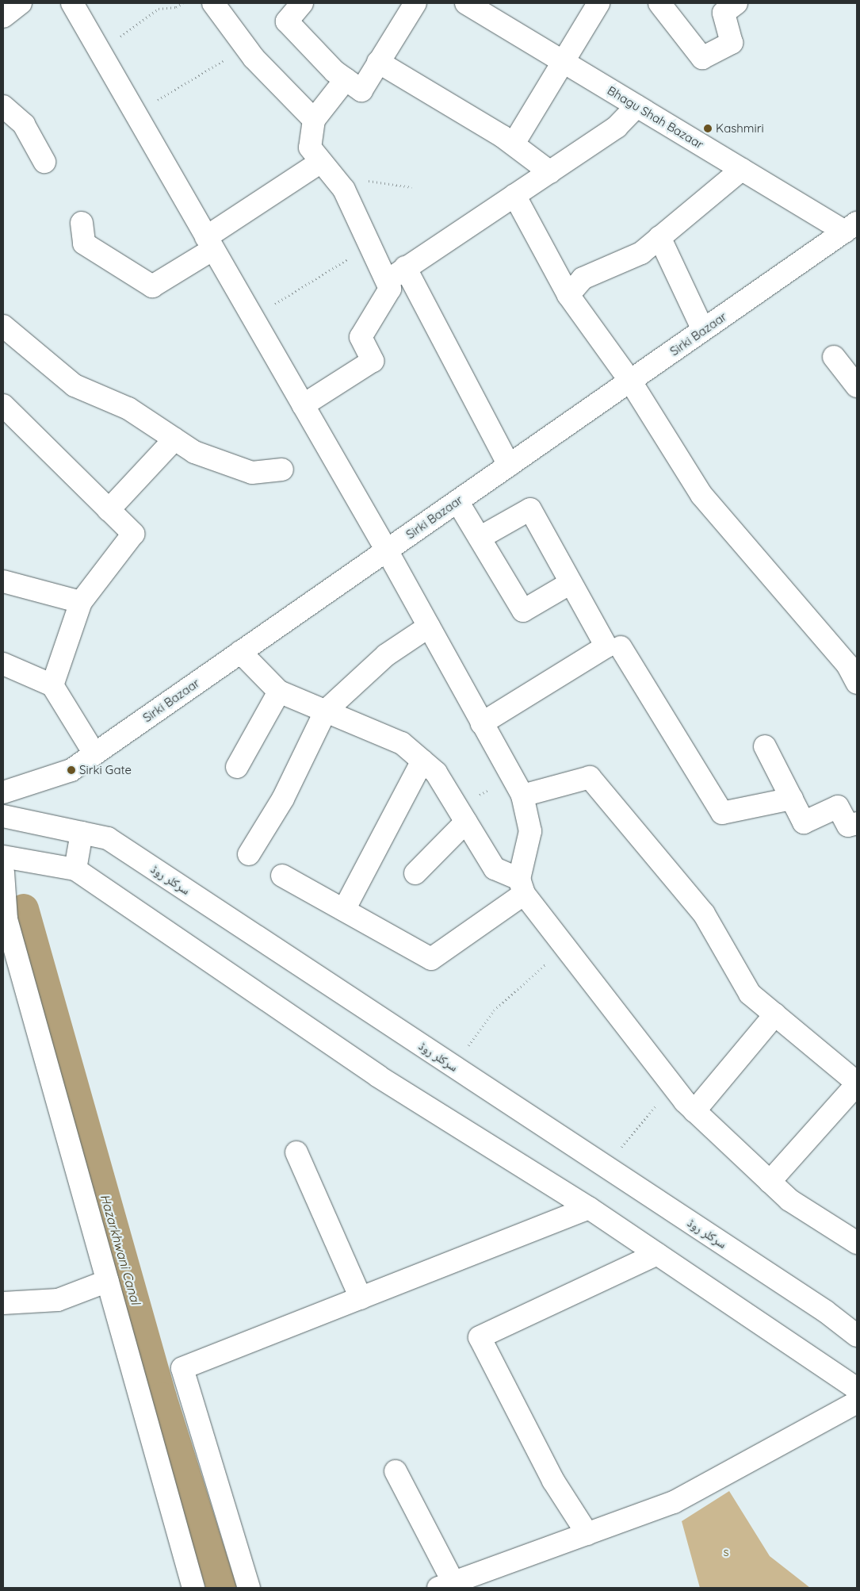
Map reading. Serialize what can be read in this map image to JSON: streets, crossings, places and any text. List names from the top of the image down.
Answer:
{
  "streets": {
    "street": ["Bhagu Shah Bazaar", "Sirki Bazaar", "سرکلر روڈ"]
  },
  "crossings": [
    ["Bhagu Shah Bazaar", "Sirki Bazaar"]
  ],
  "water": ["Hazarkhwani Canal"],
  "parks": ["s"],
  "places": ["Kashmiri", "Sirki Gate"]
}
